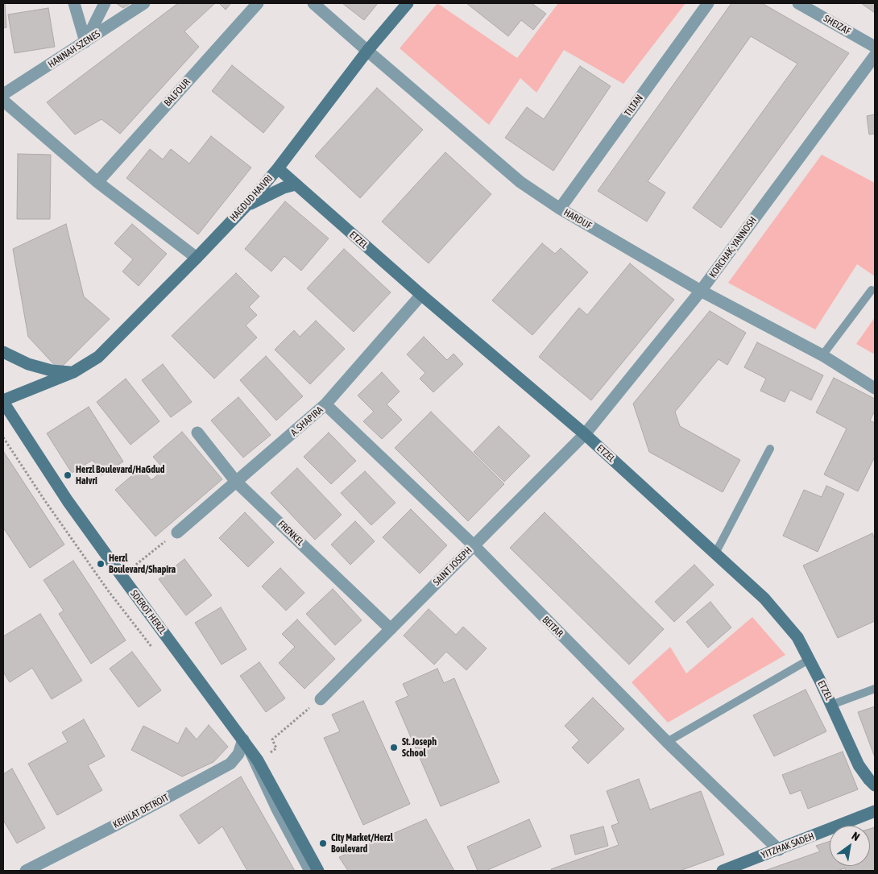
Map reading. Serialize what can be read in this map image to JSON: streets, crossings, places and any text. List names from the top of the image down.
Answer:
{
  "streets": {
    "street": [
      "SHEIZAF",
      "HANNAH SZENES",
      "BALFOUR",
      "TILTAN",
      "HAGDUD HAIVRI",
      "HARDUF",
      "ETZEL",
      "KORCHAK, YANNOSH",
      "A. SHAPIRA",
      "FRENKEL",
      "SAINT JOSEPH",
      "SDEROT HERZL",
      "BEITAR",
      "KEHILAT DETROIT",
      "YITZHAK SADEH"
    ]
  },
  "crossings": [
    ["TILTAN", "HARDUF"],
    ["HAGDUD HAIVRI", "HARDUF"],
    ["HAGDUD HAIVRI", "ETZEL"],
    ["HAGDUD HAIVRI", "SDEROT HERZL"],
    ["HARDUF", "KORCHAK, YANNOSH"],
    ["ETZEL", "KORCHAK, YANNOSH"],
    ["ETZEL", "A. SHAPIRA"],
    ["ETZEL", "SAINT JOSEPH"],
    ["KORCHAK, YANNOSH", "SAINT JOSEPH"],
    ["A. SHAPIRA", "FRENKEL"],
    ["A. SHAPIRA", "BEITAR"],
    ["FRENKEL", "SAINT JOSEPH"],
    ["SAINT JOSEPH", "BEITAR"],
    ["SDEROT HERZL", "KEHILAT DETROIT"],
    ["BEITAR", "YITZHAK SADEH"]
  ],
  "places": [
    "Herzl Boulevard/HaGdud HaIvri",
    "Herzl Boulevard/Shapira",
    "St. Joseph School",
    "City Market/Herzl Boulevard"
  ],
  "north": "top right"
}
